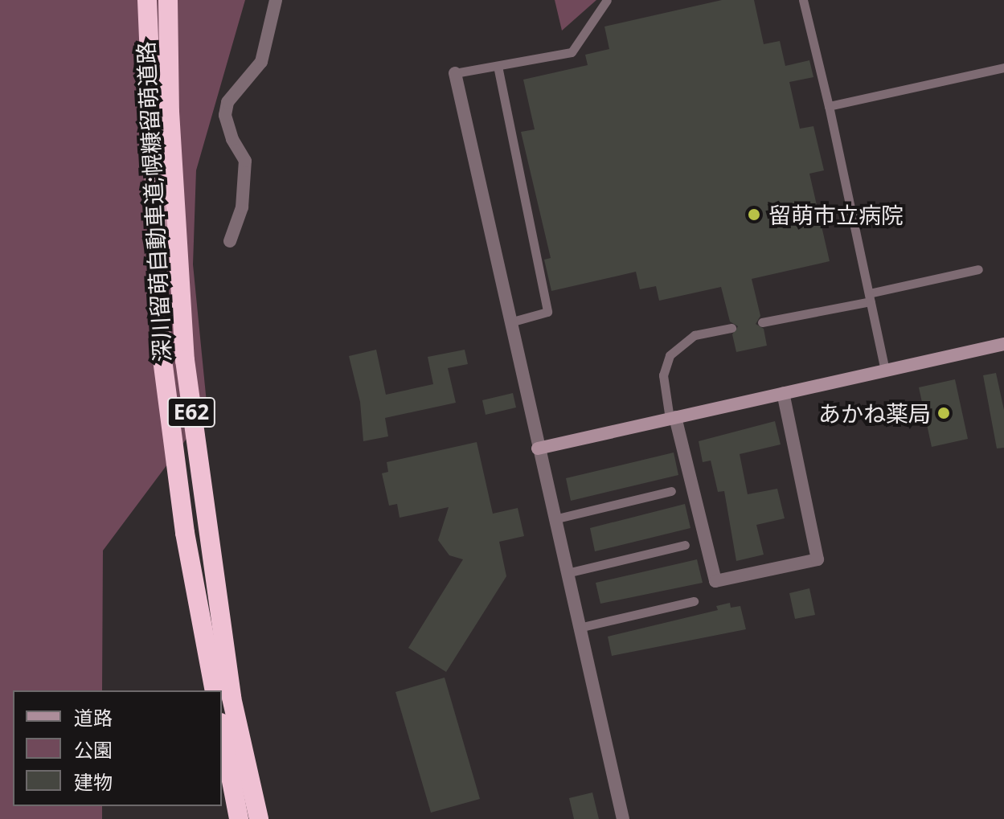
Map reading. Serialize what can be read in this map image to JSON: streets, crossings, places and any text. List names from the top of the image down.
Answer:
{
  "streets": {
    "highway": ["深川留萌自動車道;幌糠留萌道路", "E62"]
  },
  "places": ["留萌市立病院", "あかね薬局"],
  "legend": ["道路", "公園", "建物"]
}
